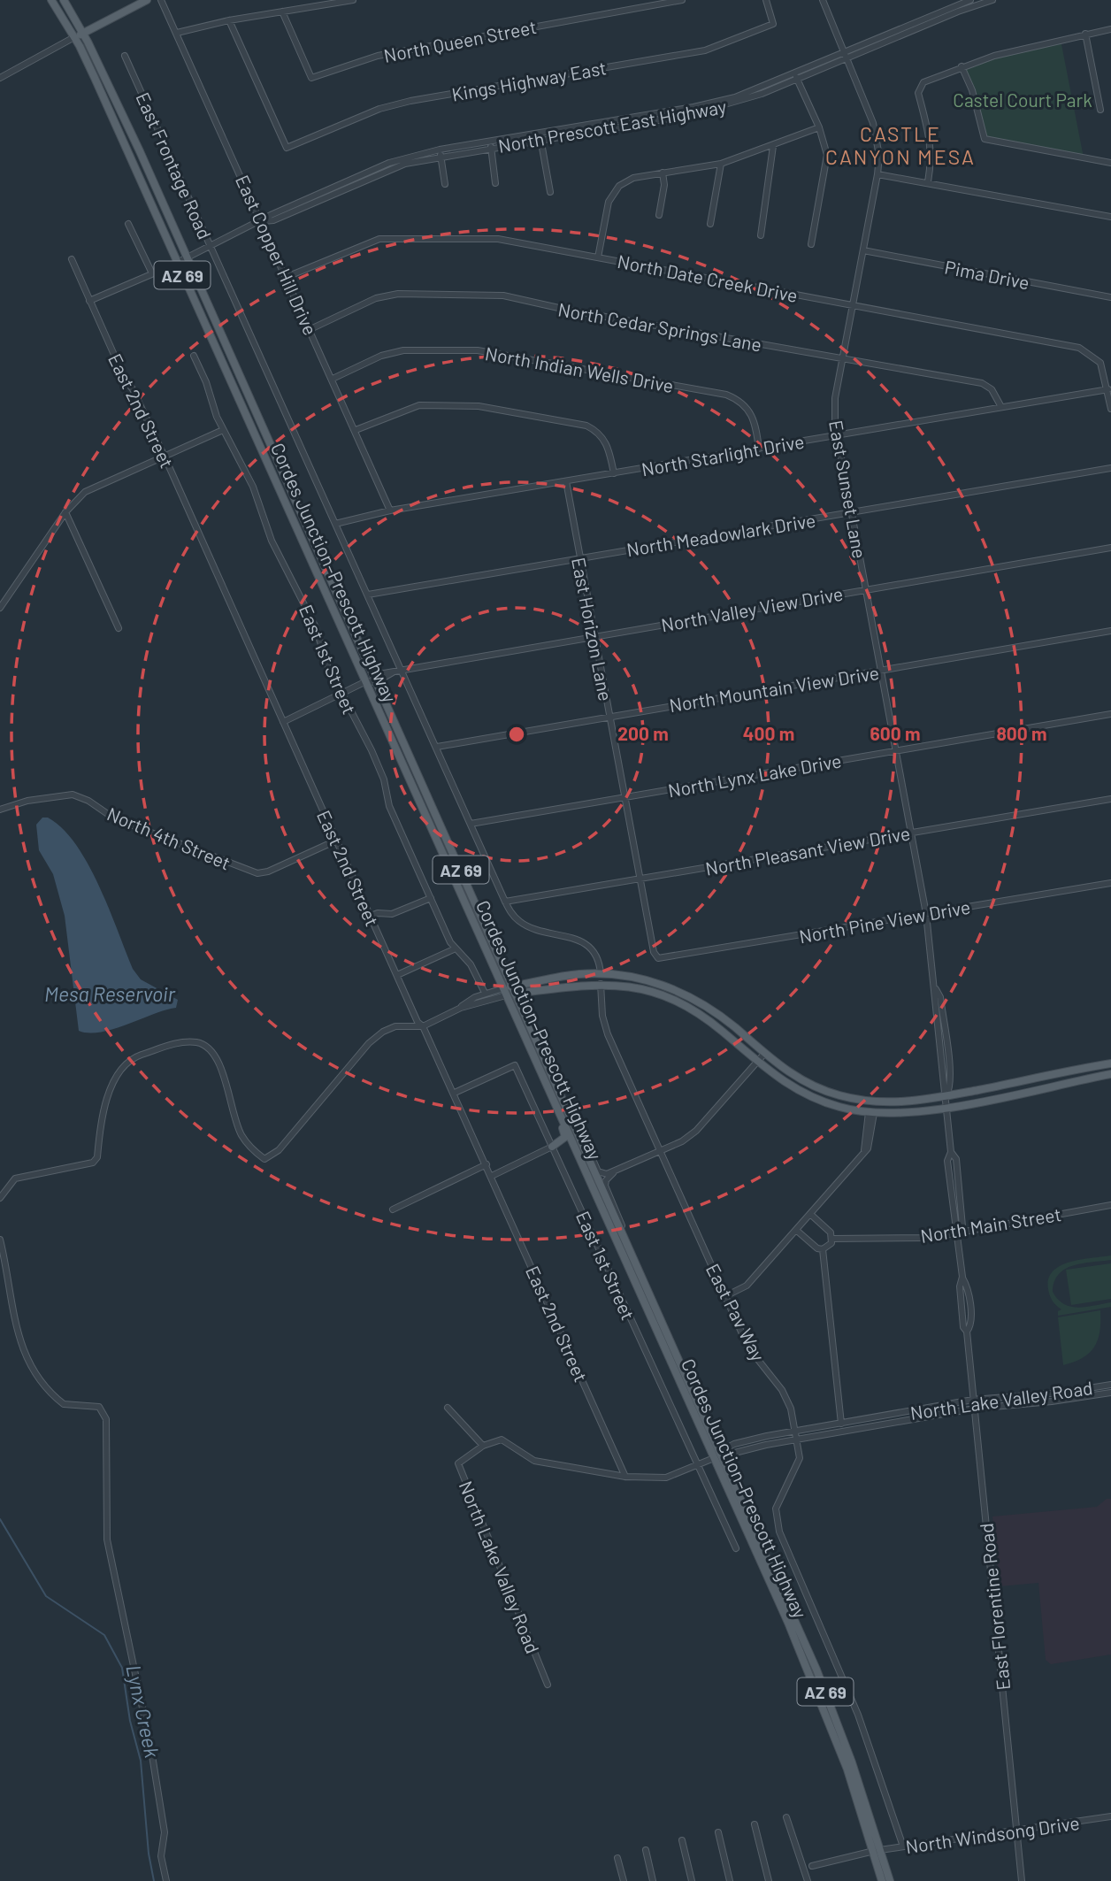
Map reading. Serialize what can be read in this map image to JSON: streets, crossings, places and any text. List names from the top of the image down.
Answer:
{
  "streets": {
    "main road": ["AZ 69", "Cordes Junction–Prescott Highway"],
    "street": [
      "North Queen Street",
      "Kings Highway East",
      "North Prescott East Highway",
      "East Frontage Road",
      "East Copper Hill Drive",
      "Pima Drive",
      "North Date Creek Drive",
      "North Cedar Springs Lane",
      "North Indian Wells Drive",
      "East 2nd Street",
      "North Starlight Drive",
      "East Sunset Lane",
      "North Meadowlark Drive",
      "North Valley View Drive",
      "East Horizon Lane",
      "East 1st Street",
      "North Mountain View Drive",
      "North Lynx Lake Drive",
      "North 4th Street",
      "North Pleasant View Drive",
      "North Pine View Drive",
      "North Main Street",
      "East Pav Way",
      "North Lake Valley Road",
      "East Florentine Road",
      "North Windsong Drive"
    ]
  },
  "crossings": [
    ["North Prescott East Highway", "East Frontage Road"],
    ["North Prescott East Highway", "East Copper Hill Drive"],
    ["North Prescott East Highway", "East 2nd Street"],
    ["North Prescott East Highway", "East Sunset Lane"],
    ["North Prescott East Highway", "Cordes Junction–Prescott Highway"],
    ["East Frontage Road", "North Starlight Drive"],
    ["East Frontage Road", "North Meadowlark Drive"],
    ["East Frontage Road", "North Valley View Drive"],
    ["East Frontage Road", "North Mountain View Drive"],
    ["East Frontage Road", "North Lynx Lake Drive"],
    ["East Frontage Road", "North Pleasant View Drive"],
    ["East Copper Hill Drive", "North Date Creek Drive"],
    ["East Copper Hill Drive", "North Cedar Springs Lane"],
    ["East Copper Hill Drive", "North Indian Wells Drive"],
    ["East Copper Hill Drive", "North Starlight Drive"],
    ["Pima Drive", "East Sunset Lane"],
    ["North Date Creek Drive", "North Starlight Drive"],
    ["North Date Creek Drive", "East Sunset Lane"],
    ["North Cedar Springs Lane", "North Starlight Drive"],
    ["North Cedar Springs Lane", "East Sunset Lane"],
    ["North Indian Wells Drive", "North Starlight Drive"],
    ["East 2nd Street", "East 1st Street"],
    ["East 2nd Street", "North 4th Street"],
    ["East 2nd Street", "North Lake Valley Road"],
    ["North Starlight Drive", "East Sunset Lane"],
    ["North Starlight Drive", "East Horizon Lane"],
    ["East Sunset Lane", "North Meadowlark Drive"],
    ["East Sunset Lane", "North Valley View Drive"],
    ["East Sunset Lane", "North Mountain View Drive"],
    ["East Sunset Lane", "North Lynx Lake Drive"],
    ["East Sunset Lane", "North Pleasant View Drive"],
    ["East Sunset Lane", "North Pine View Drive"],
    ["East Sunset Lane", "East Florentine Road"],
    ["North Meadowlark Drive", "East Horizon Lane"],
    ["Cordes Junction–Prescott Highway", "North Valley View Drive"],
    ["Cordes Junction–Prescott Highway", "North Lake Valley Road"],
    ["Cordes Junction–Prescott Highway", "North Windsong Drive"],
    ["North Valley View Drive", "East Horizon Lane"],
    ["East Horizon Lane", "North Mountain View Drive"],
    ["East Horizon Lane", "North Lynx Lake Drive"],
    ["East Horizon Lane", "North Pleasant View Drive"],
    ["East Horizon Lane", "North Pine View Drive"],
    ["East 1st Street", "North Lake Valley Road"],
    ["North Pine View Drive", "East Florentine Road"],
    ["North Main Street", "East Florentine Road"],
    ["East Pav Way", "North Lake Valley Road"],
    ["East Pav Way", "North Windsong Drive"],
    ["North Lake Valley Road", "East Florentine Road"],
    ["East Florentine Road", "North Windsong Drive"]
  ],
  "districts": ["CASTLE CANYON MESA"],
  "water": ["Mesa Reservoir", "Lynx Creek"],
  "parks": ["Castel Court Park"],
  "rings": [
    "200 m",
    "400 m",
    "600 m",
    "800 m"
  ]
}
